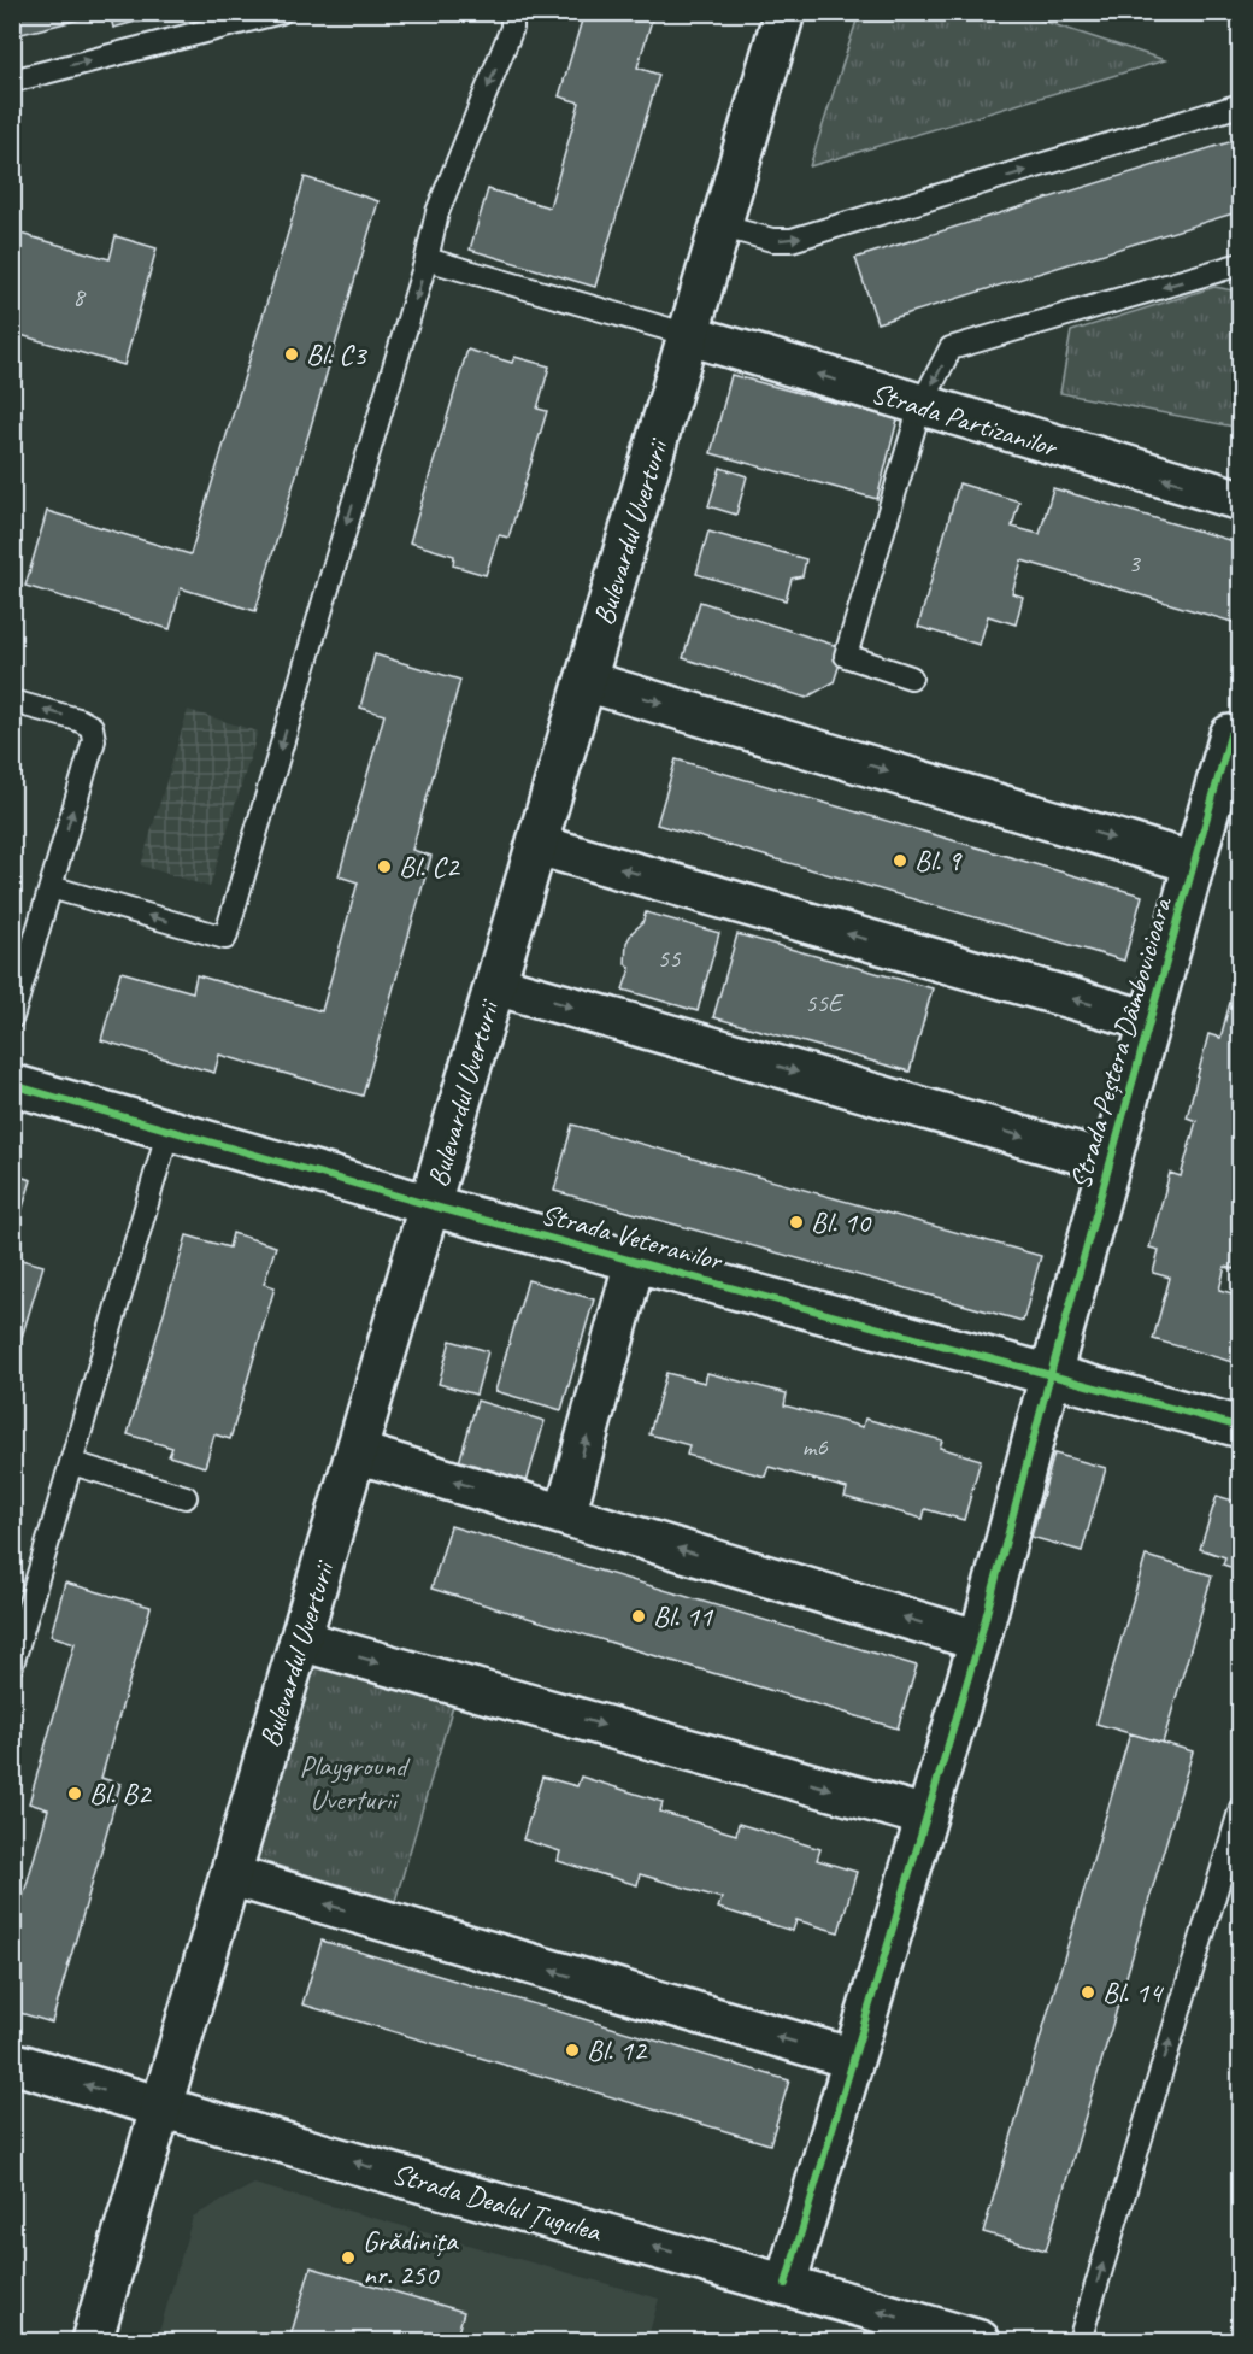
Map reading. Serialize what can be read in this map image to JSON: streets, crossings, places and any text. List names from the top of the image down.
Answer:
{
  "streets": {
    "street": [
      "Strada Partizanilor",
      "Bulevardul Uverturii",
      "Strada Peștera Dâmbovicioara",
      "Strada Veteranilor",
      "Strada Dealul Țugulea"
    ]
  },
  "crossings": [
    ["Strada Partizanilor", "Bulevardul Uverturii"],
    ["Bulevardul Uverturii", "Strada Peștera Dâmbovicioara"],
    ["Bulevardul Uverturii", "Strada Veteranilor"],
    ["Bulevardul Uverturii", "Strada Dealul Țugulea"],
    ["Strada Peștera Dâmbovicioara", "Strada Veteranilor"],
    ["Strada Peștera Dâmbovicioara", "Strada Dealul Țugulea"]
  ],
  "one_way": ["Strada Partizanilor"],
  "parks": ["Playground Uverturii"],
  "places": [
    "Bl. C3",
    "Bl. 9",
    "Bl. C2",
    "Bl. 10",
    "Bl. 11",
    "Bl. B2",
    "Bl. 14",
    "Bl. 12",
    "Grădinița nr. 250"
  ],
  "house_numbers": [
    "8",
    "3",
    "55",
    "55E",
    "m6"
  ]
}
